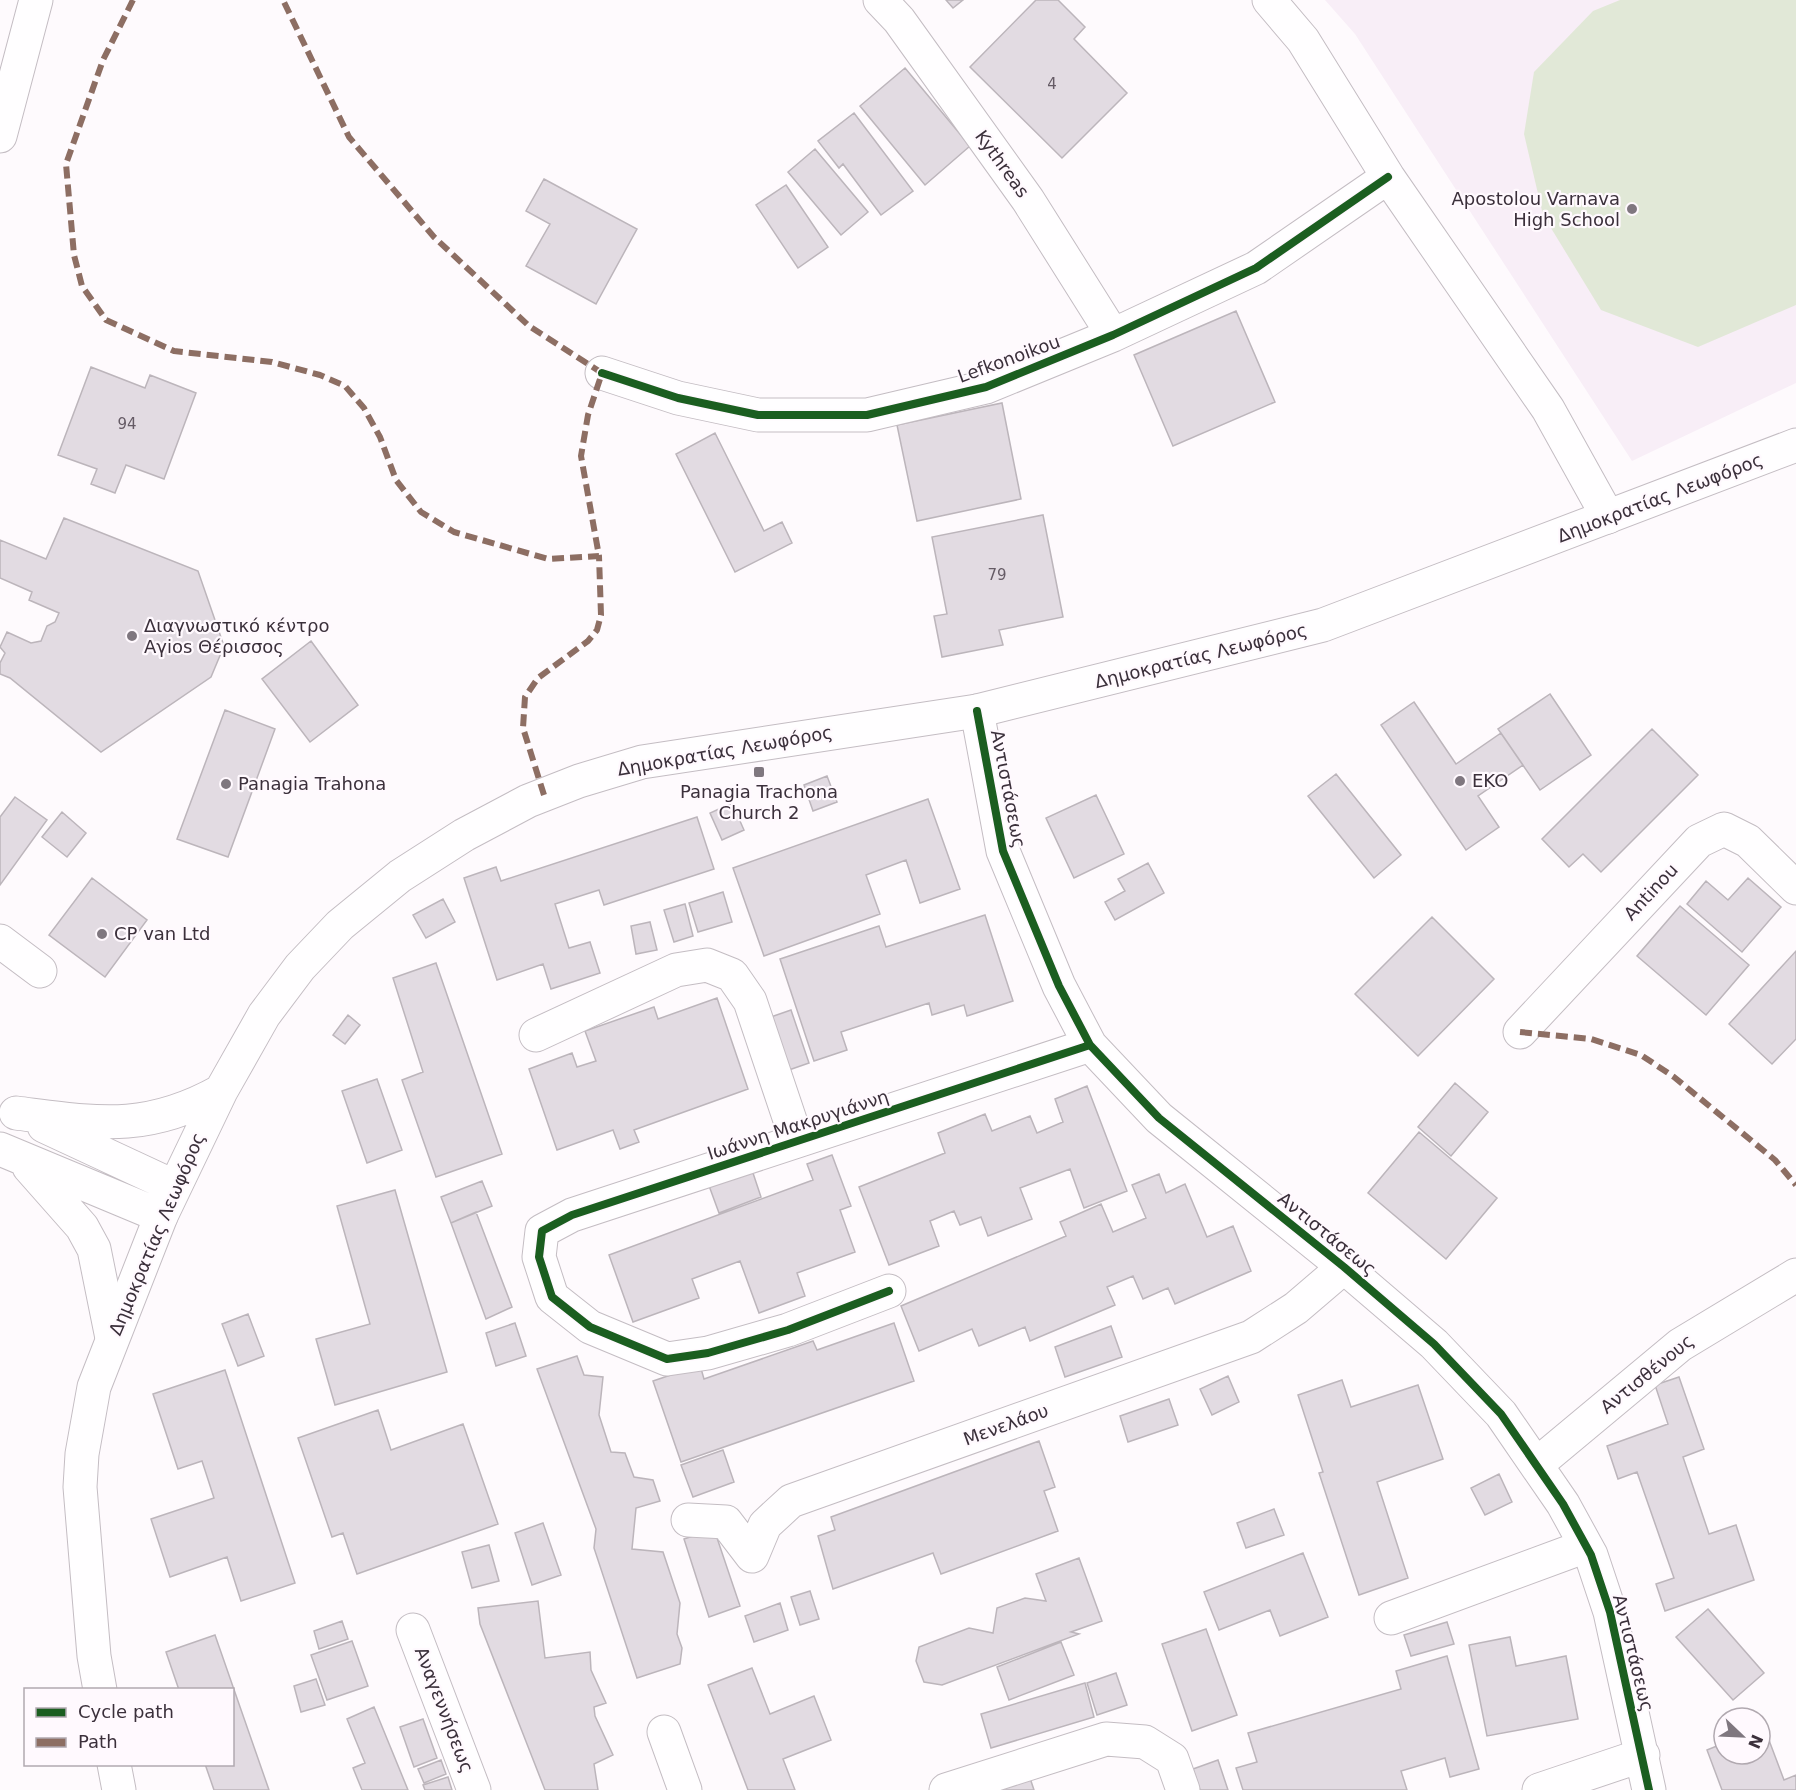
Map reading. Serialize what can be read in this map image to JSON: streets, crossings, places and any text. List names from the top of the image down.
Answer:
{
  "streets": {
    "street": [
      "Kythreas",
      "Lefkonoikou",
      "Δημοκρατίας Λεωφόρος",
      "Αντιστάσεως",
      "Antinou",
      "Ιωάννη Μακρυγιάννη",
      "Αντισθένους",
      "Μενελάου",
      "Αναγεννήσεως"
    ]
  },
  "crossings": [
    ["Kythreas", "Lefkonoikou"],
    ["Δημοκρατίας Λεωφόρος", "Αντιστάσεως"],
    ["Αντιστάσεως", "Ιωάννη Μακρυγιάννη"],
    ["Αντιστάσεως", "Αντισθένους"],
    ["Αντιστάσεως", "Μενελάου"]
  ],
  "places": {
    "other": [
      "Apostolou Varnava High School",
      "Διαγνωστικό κέντρο Αγios Θέρισσος",
      "EKO",
      "Panagia Trahona",
      "CP van Ltd"
    ],
    "transit": ["Panagia Trachona Church 2"]
  },
  "house_numbers": ["4", "94", "79"],
  "legend": ["Cycle path", "Path"],
  "north": "bottom right"
}
